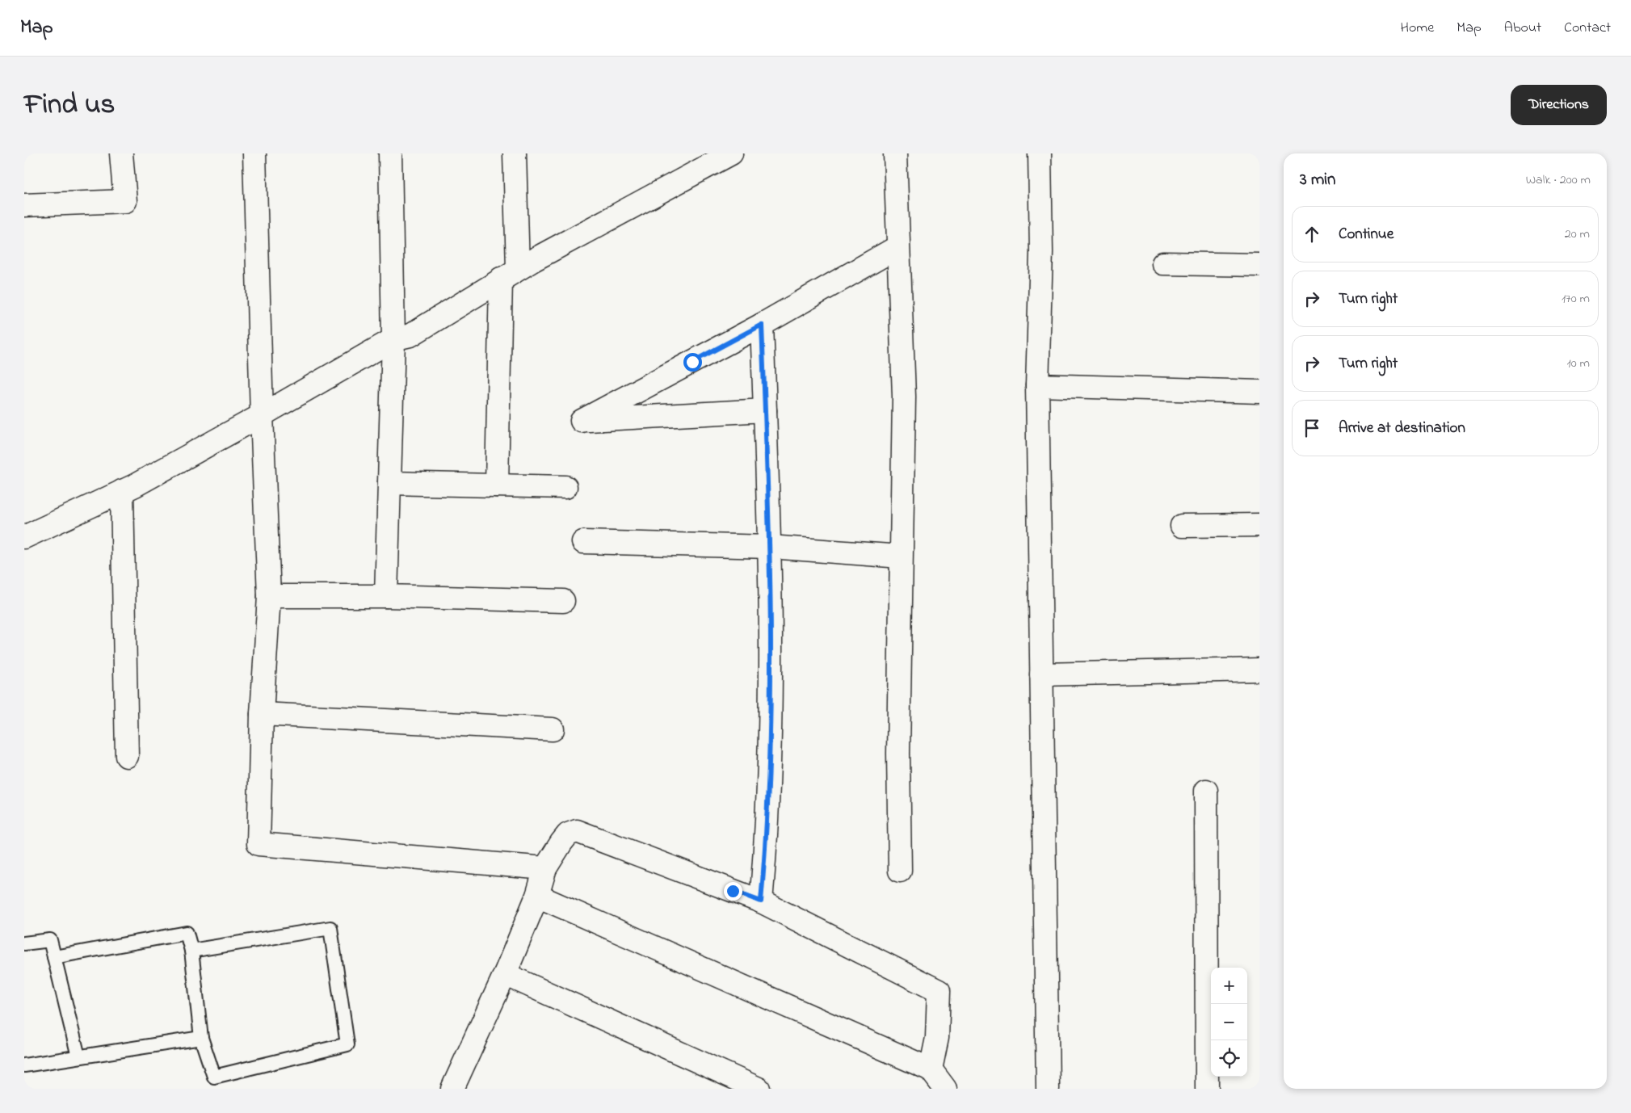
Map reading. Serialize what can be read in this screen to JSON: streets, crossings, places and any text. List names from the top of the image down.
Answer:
{
  "page": {
    "header": "Map",
    "nav": [
      "Home",
      "Map",
      "About",
      "Contact"
    ],
    "title": "Find us",
    "buttons": "Directions",
    "heading": ["3 min", "Walk · 200 m"],
    "list": [
      ["Continue", "20 m"],
      ["Turn right", "170 m"],
      ["Turn right", "10 m"],
      "Arrive at destination"
    ],
    "map_buttons": ["+", "−"]
  }
}
